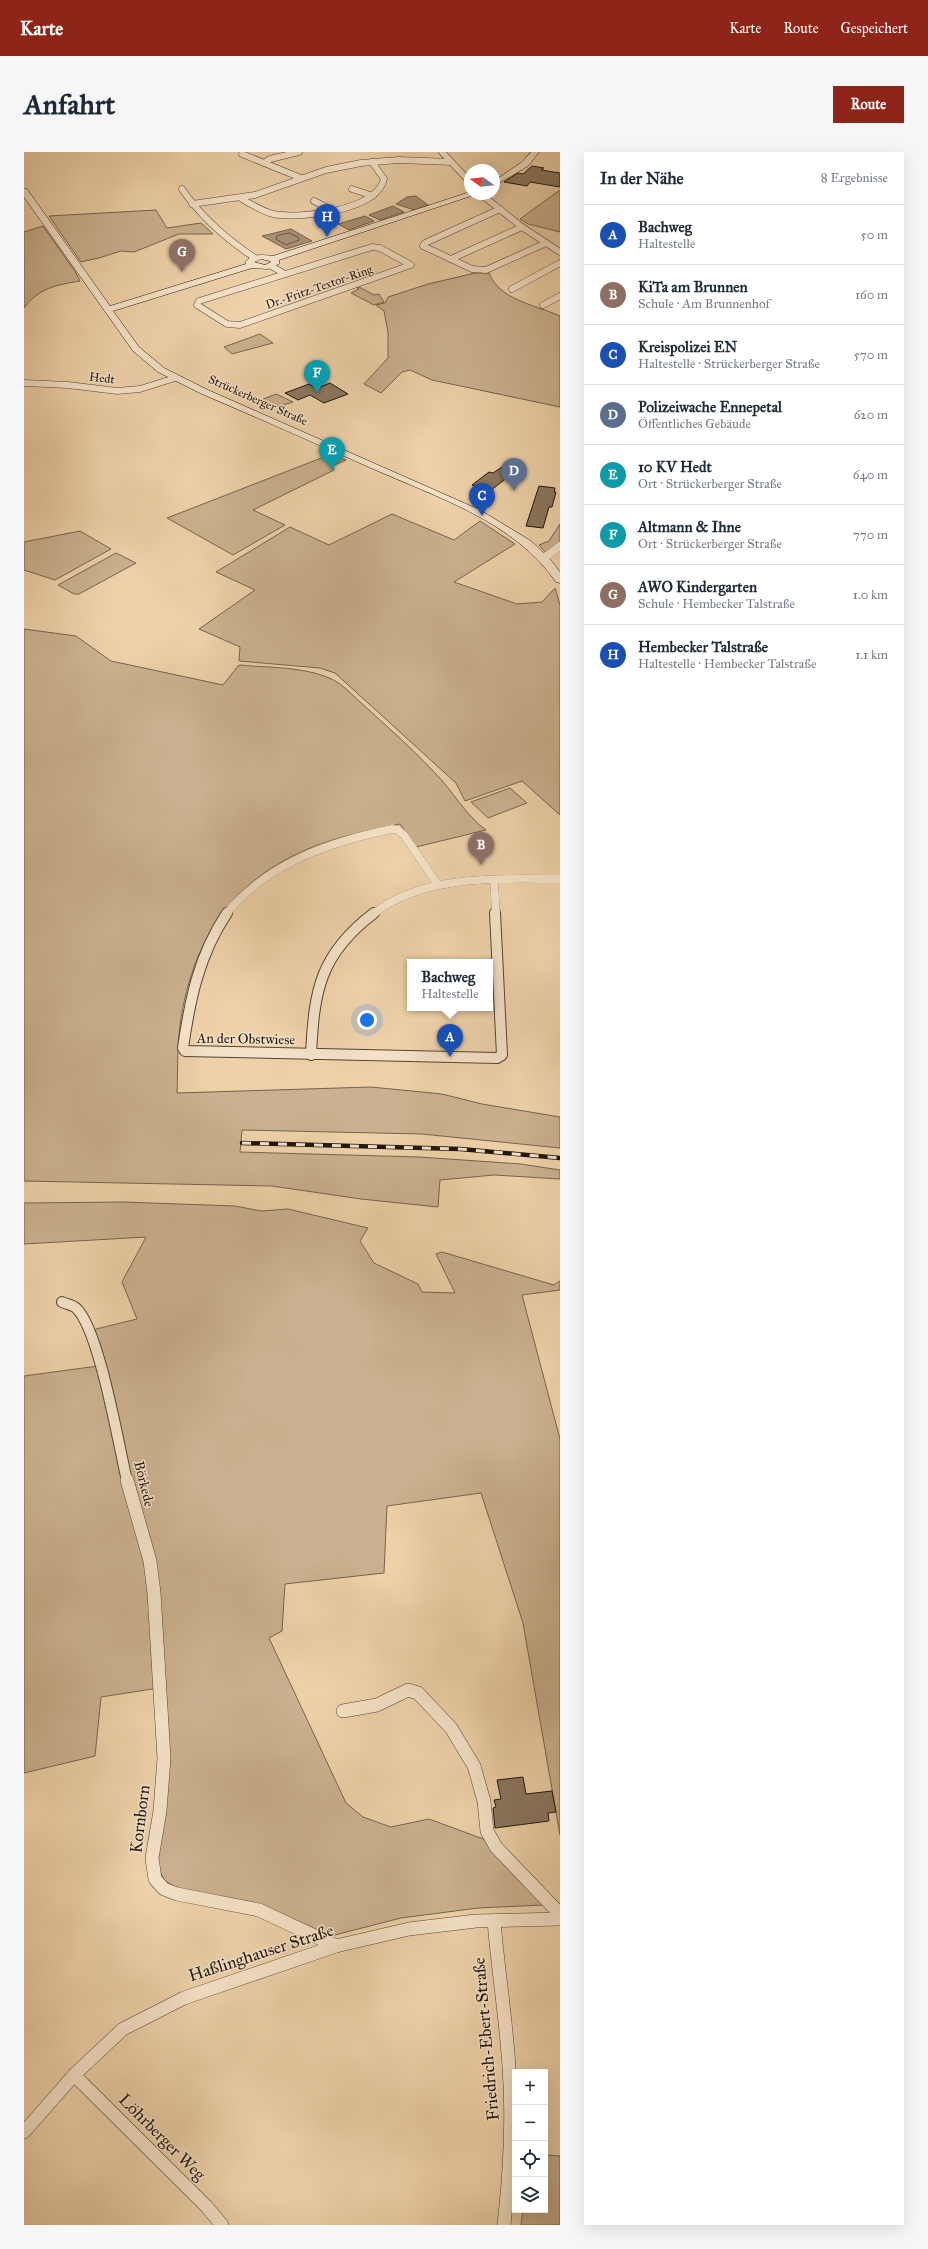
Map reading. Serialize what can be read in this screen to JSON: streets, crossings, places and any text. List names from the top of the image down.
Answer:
{
  "streets": {
    "main road": ["Strückerberger Straße"],
    "street": [
      "Dr.-Fritz-Textor-Ring",
      "Hedt",
      "An der Obstwiese",
      "Börkede",
      "Kornborn",
      "Haßlinghauser Straße",
      "Friedrich-Ebert-Straße",
      "Löhrberger Weg"
    ]
  },
  "crossings": [
    ["Hedt", "Strückerberger Straße"],
    ["Börkede", "Kornborn"],
    ["Kornborn", "Haßlinghauser Straße"],
    ["Haßlinghauser Straße", "Friedrich-Ebert-Straße"],
    ["Haßlinghauser Straße", "Löhrberger Weg"]
  ],
  "north": "left",
  "page": {
    "header": "Karte",
    "nav": ["Karte", "Route", "Gespeichert"],
    "buttons": "Route",
    "title": "Anfahrt",
    "heading": ["In der Nähe", "8 Ergebnisse"],
    "pins": [
      "H",
      "G",
      "F",
      "E",
      "D",
      "C",
      "B",
      "A"
    ],
    "list": [
      {
        "mark": "A",
        "name": "Bachweg",
        "note": "Haltestelle",
        "value": "50 m"
      },
      {
        "mark": "B",
        "name": "KiTa am Brunnen",
        "note": "Schule · Am Brunnenhof",
        "value": "160 m"
      },
      {
        "mark": "C",
        "name": "Kreispolizei EN",
        "note": "Haltestelle · Strückerberger Straße",
        "value": "570 m"
      },
      {
        "mark": "D",
        "name": "Polizeiwache Ennepetal",
        "note": "Öffentliches Gebäude",
        "value": "620 m"
      },
      {
        "mark": "E",
        "name": "10 KV Hedt",
        "note": "Ort · Strückerberger Straße",
        "value": "640 m"
      },
      {
        "mark": "F",
        "name": "Altmann & Ihne",
        "note": "Ort · Strückerberger Straße",
        "value": "770 m"
      },
      {
        "mark": "G",
        "name": "AWO Kindergarten",
        "note": "Schule · Hembecker Talstraße",
        "value": "1.0 km"
      },
      {
        "mark": "H",
        "name": "Hembecker Talstraße",
        "note": "Haltestelle · Hembecker Talstraße",
        "value": "1.1 km"
      }
    ],
    "popup": ["Bachweg", "Haltestelle"],
    "map_buttons": ["+", "−"]
  }
}
